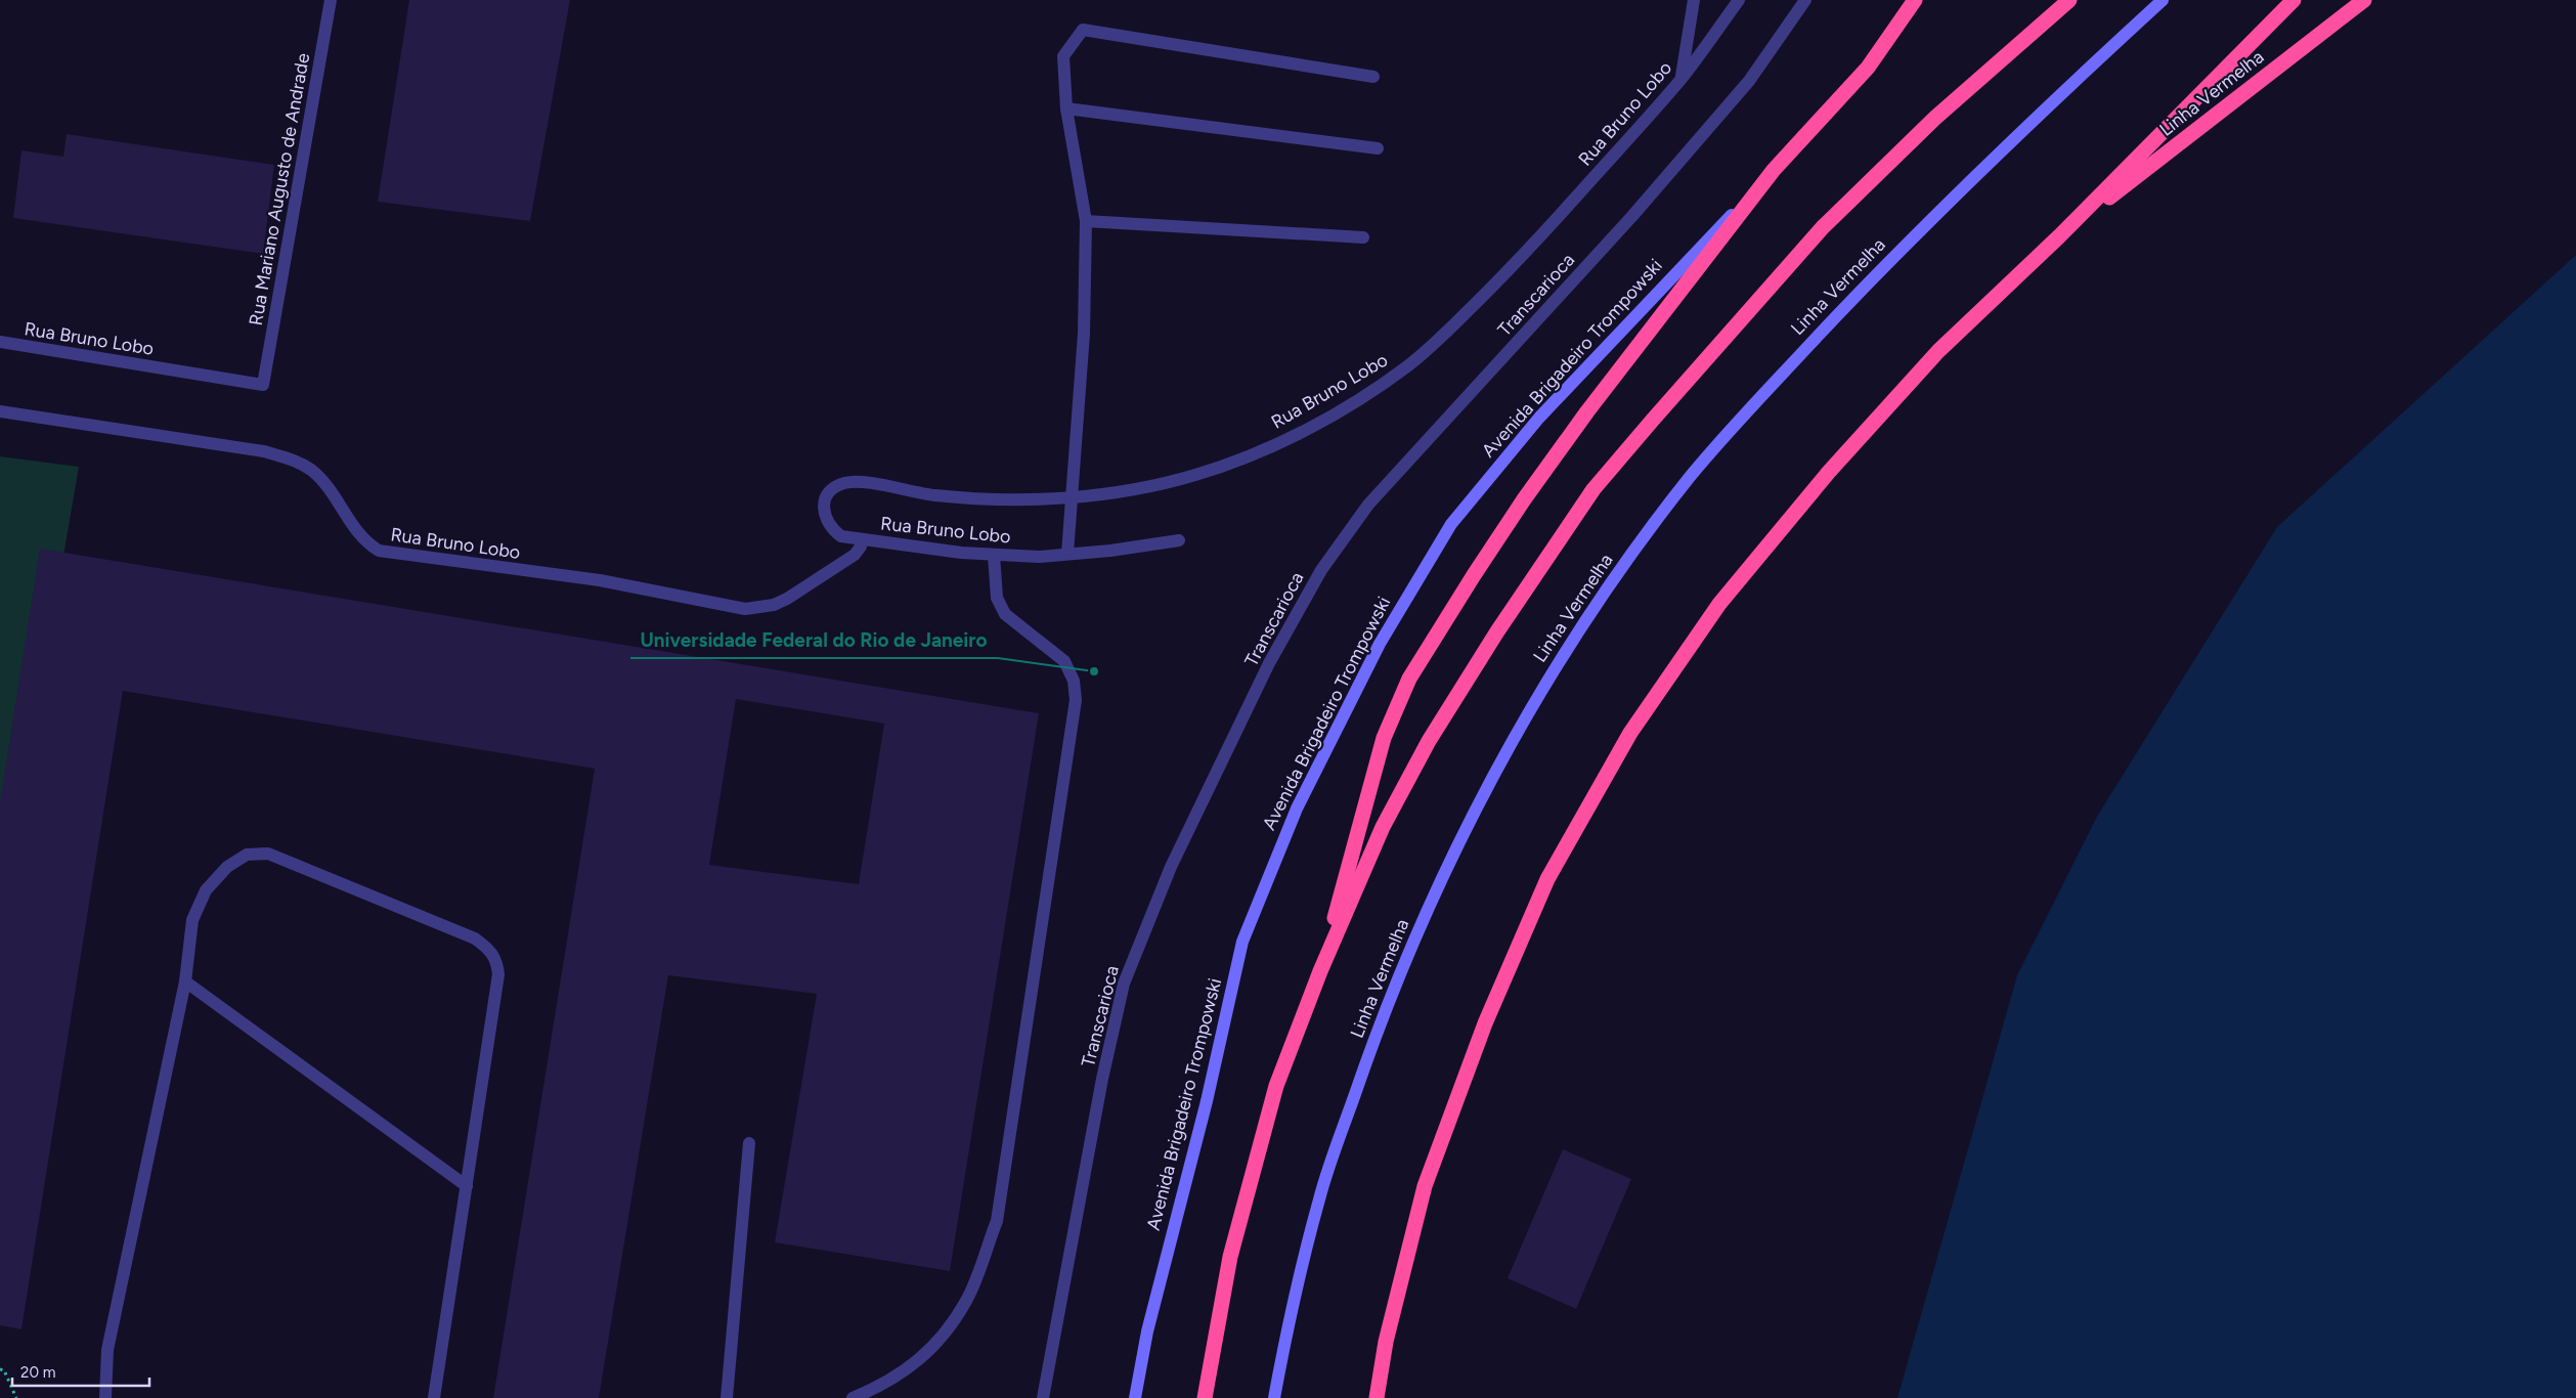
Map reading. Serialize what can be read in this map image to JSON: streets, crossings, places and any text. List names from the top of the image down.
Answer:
{
  "streets": {
    "highway": ["Linha Vermelha", "Avenida Brigadeiro Trompowski"],
    "lane": ["Rua Bruno Lobo", "Rua Mariano Augusto de Andrade", "Transcarioca"]
  },
  "crossings": [
    ["Rua Bruno Lobo", "Rua Mariano Augusto de Andrade"]
  ],
  "places": ["Universidade Federal do Rio de Janeiro"],
  "scale_bar": "20 m"
}
